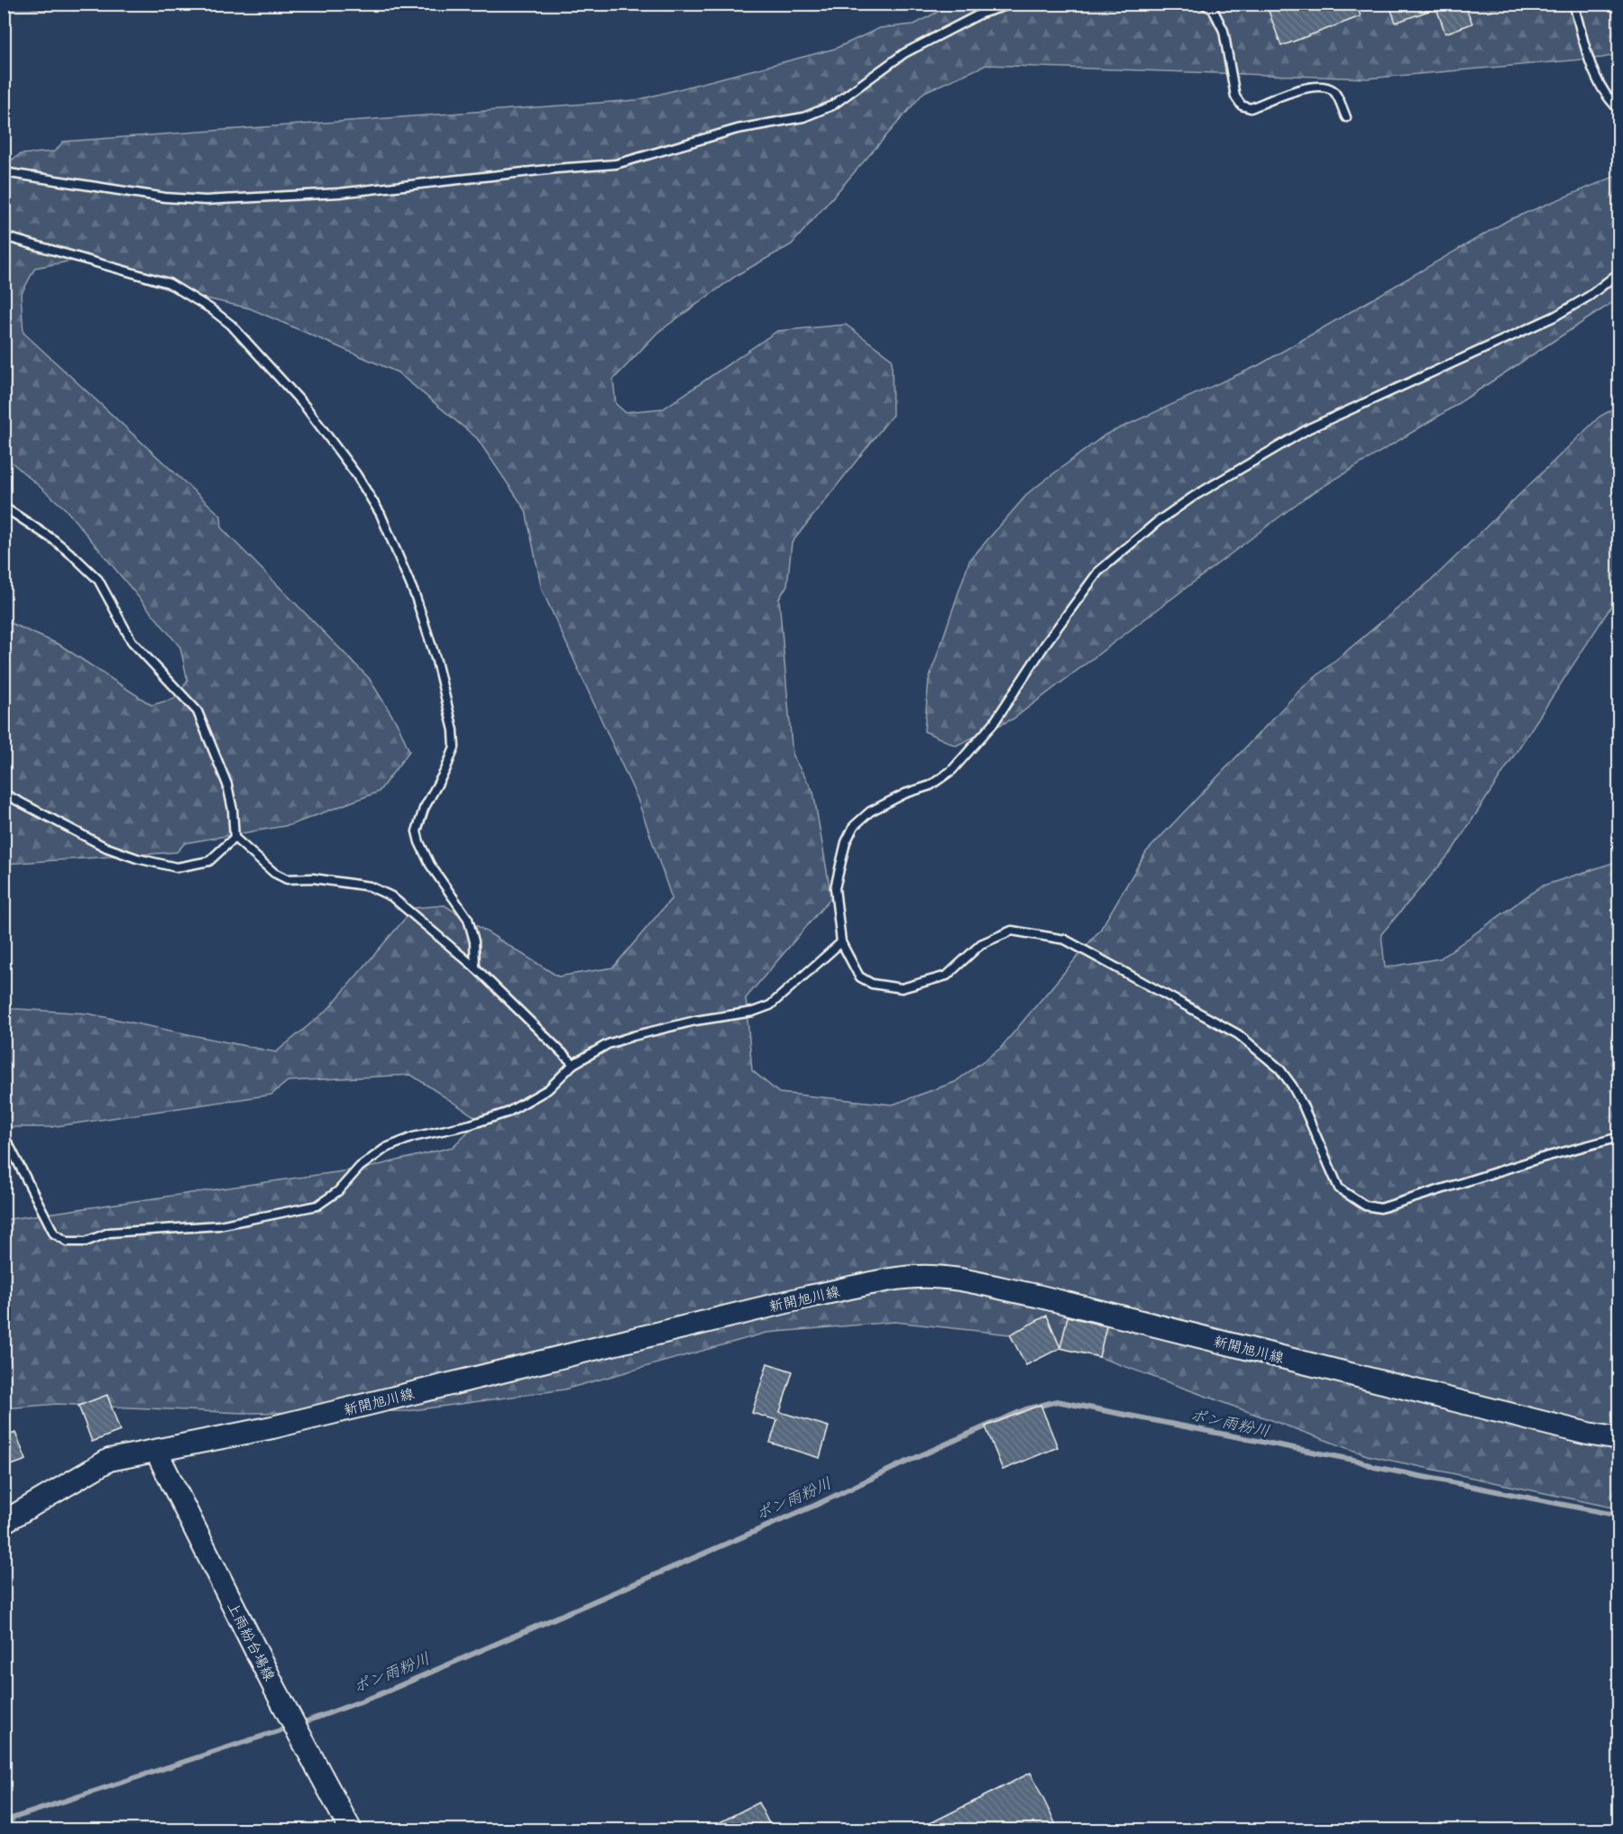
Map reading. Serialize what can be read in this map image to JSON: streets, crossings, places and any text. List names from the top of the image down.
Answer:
{
  "streets": {
    "main road": ["新開旭川線", "上雨紛台場線"]
  },
  "crossings": [
    ["新開旭川線", "上雨紛台場線"]
  ],
  "water": ["ポン雨粉川"]
}
